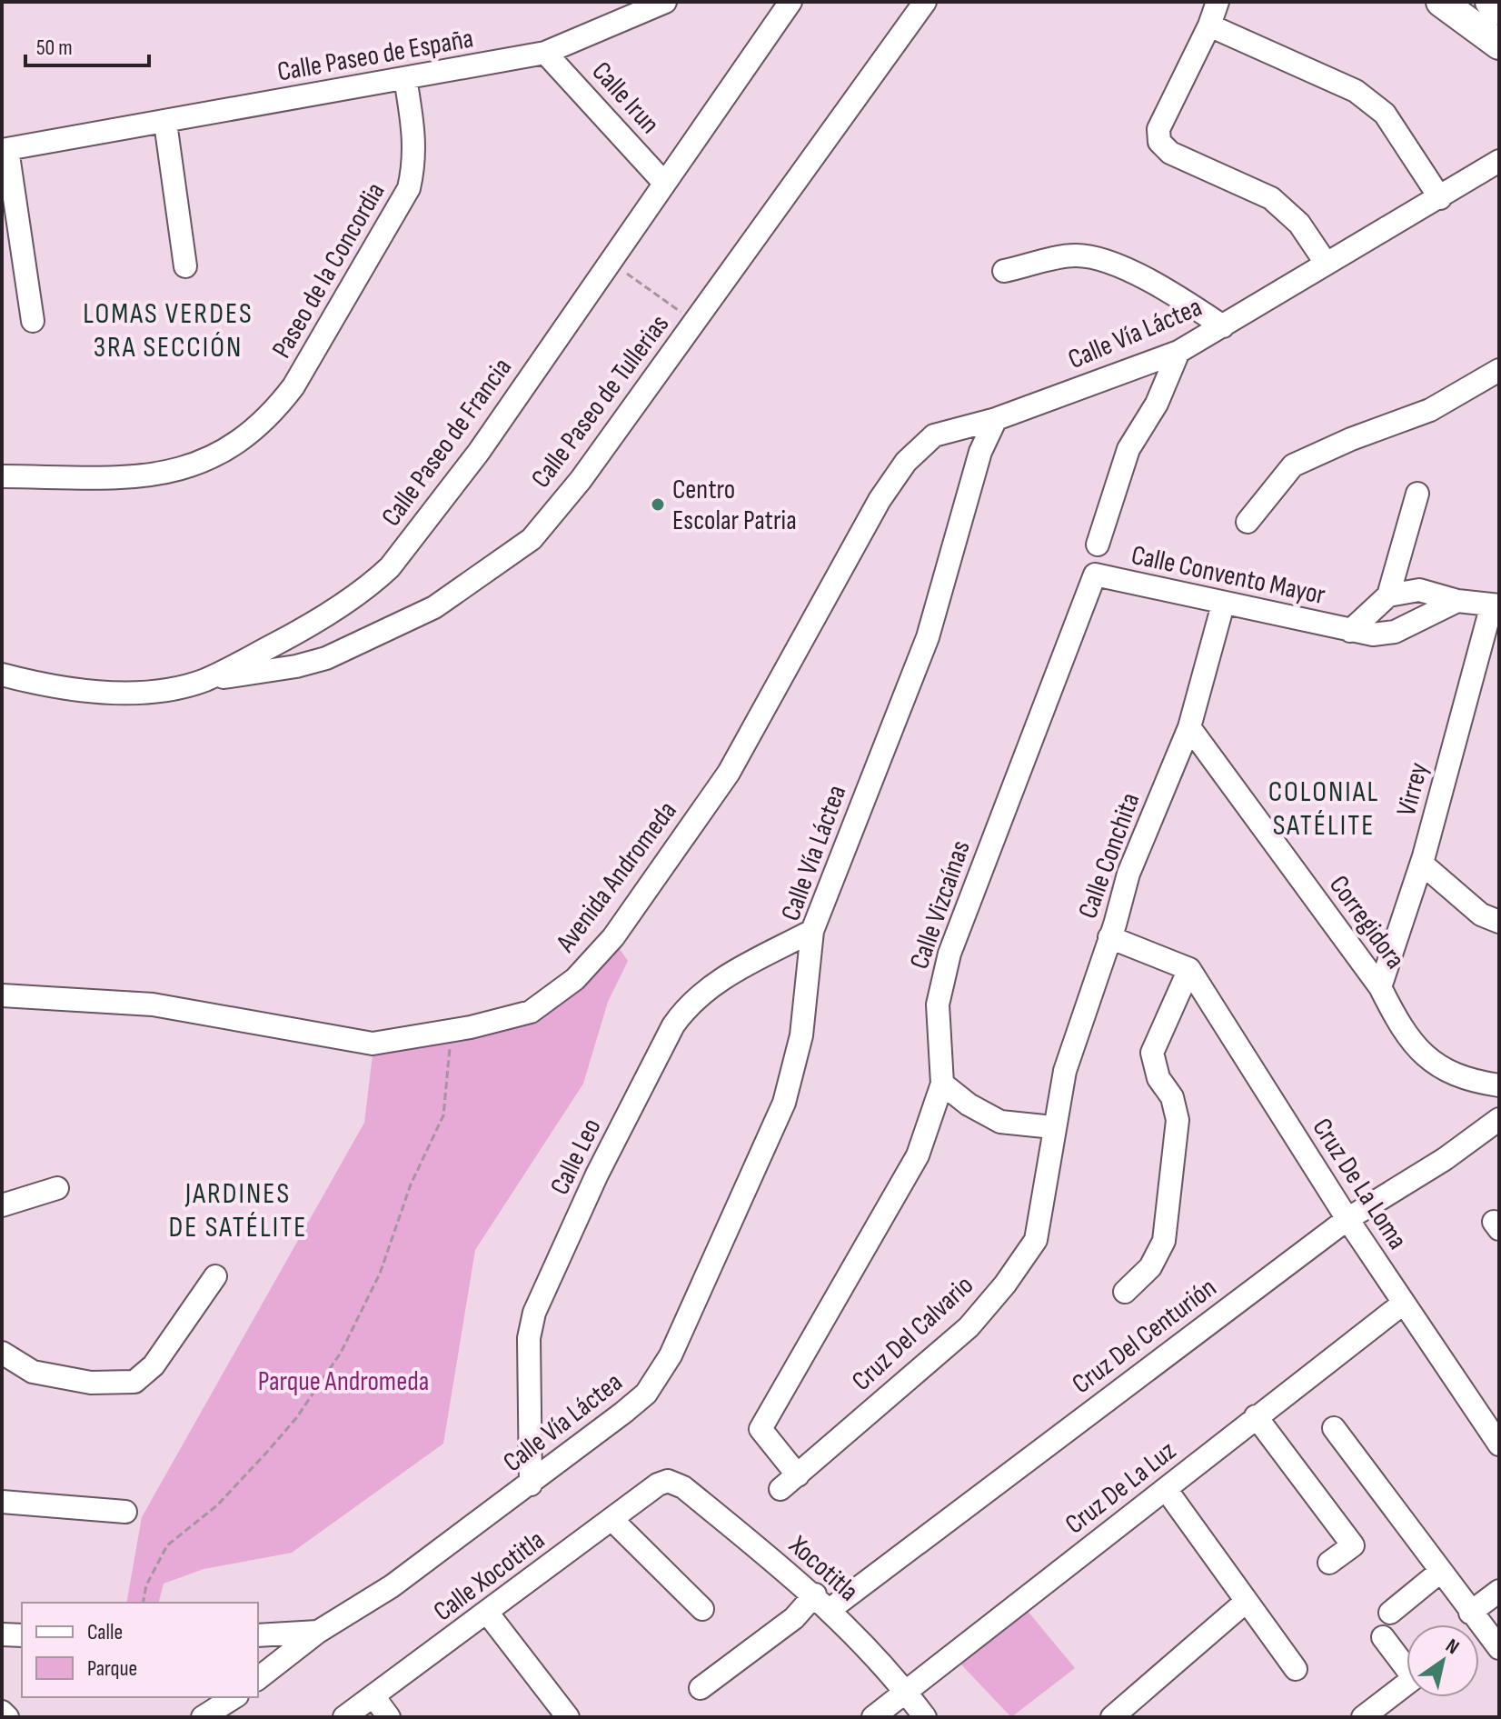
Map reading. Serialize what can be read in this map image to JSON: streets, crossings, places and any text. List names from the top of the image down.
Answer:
{
  "streets": {
    "street": [
      "Calle Paseo de España",
      "Calle Irun",
      "Paseo de la Concordia",
      "Calle Vía Láctea",
      "Calle Paseo de Tullerias",
      "Calle Paseo de Francia",
      "Calle Convento Mayor",
      "Virrey",
      "Calle Conchita",
      "Avenida Andromeda",
      "Calle Vizcaínas",
      "Corregidora",
      "Calle Leo",
      "Cruz De La Loma",
      "Cruz Del Calvario",
      "Cruz Del Centurión",
      "Cruz De La Luz",
      "Xocotitla",
      "Calle Xocotitla"
    ]
  },
  "crossings": [
    ["Calle Paseo de España", "Calle Irun"],
    ["Calle Paseo de España", "Paseo de la Concordia"],
    ["Calle Irun", "Calle Paseo de Francia"],
    ["Calle Vía Láctea", "Avenida Andromeda"],
    ["Calle Vía Láctea", "Calle Leo"],
    ["Calle Paseo de Tullerias", "Calle Paseo de Francia"],
    ["Calle Convento Mayor", "Calle Conchita"],
    ["Calle Convento Mayor", "Calle Vizcaínas"],
    ["Virrey", "Corregidora"],
    ["Calle Conchita", "Corregidora"],
    ["Calle Conchita", "Cruz Del Calvario"],
    ["Calle Vizcaínas", "Cruz Del Calvario"],
    ["Cruz De La Loma", "Cruz Del Centurión"],
    ["Cruz De La Loma", "Cruz De La Luz"],
    ["Cruz Del Centurión", "Xocotitla"],
    ["Cruz De La Luz", "Xocotitla"],
    ["Xocotitla", "Calle Xocotitla"]
  ],
  "districts": ["LOMAS VERDES 3RA SECCIÓN", "COLONIAL SATÉLITE", "JARDINES DE SATÉLITE"],
  "parks": ["Parque Andromeda"],
  "places": ["Centro Escolar Patria"],
  "legend": ["Calle", "Parque"],
  "scale_bar": "50 m",
  "north": "top right"
}
